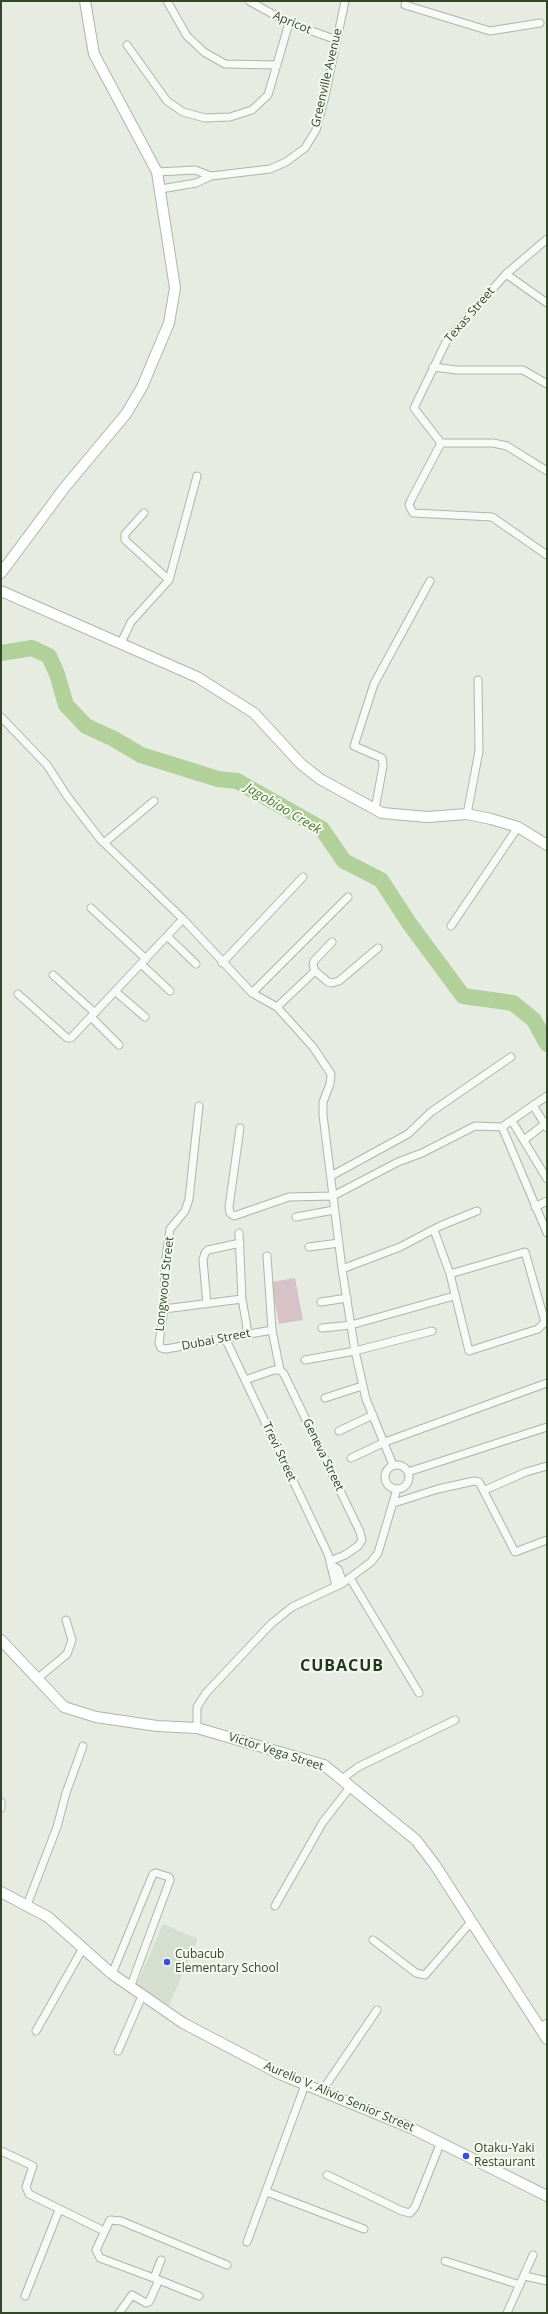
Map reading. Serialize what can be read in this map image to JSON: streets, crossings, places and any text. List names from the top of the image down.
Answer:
{
  "streets": {
    "street": [
      "Apricot",
      "Greenville Avenue",
      "Texas Street",
      "Longwood Street",
      "Dubai Street",
      "Trevi Street",
      "Geneva Street",
      "Victor Vega Street",
      "Aurelio V. Alivio Senior Street"
    ]
  },
  "crossings": [
    ["Apricot", "Greenville Avenue"],
    ["Longwood Street", "Dubai Street"],
    ["Dubai Street", "Trevi Street"],
    ["Trevi Street", "Geneva Street"]
  ],
  "districts": ["CUBACUB"],
  "water": ["Jagobiao Creek"],
  "places": ["Cubacub Elementary School", "Otaku-Yaki Restaurant"]
}
